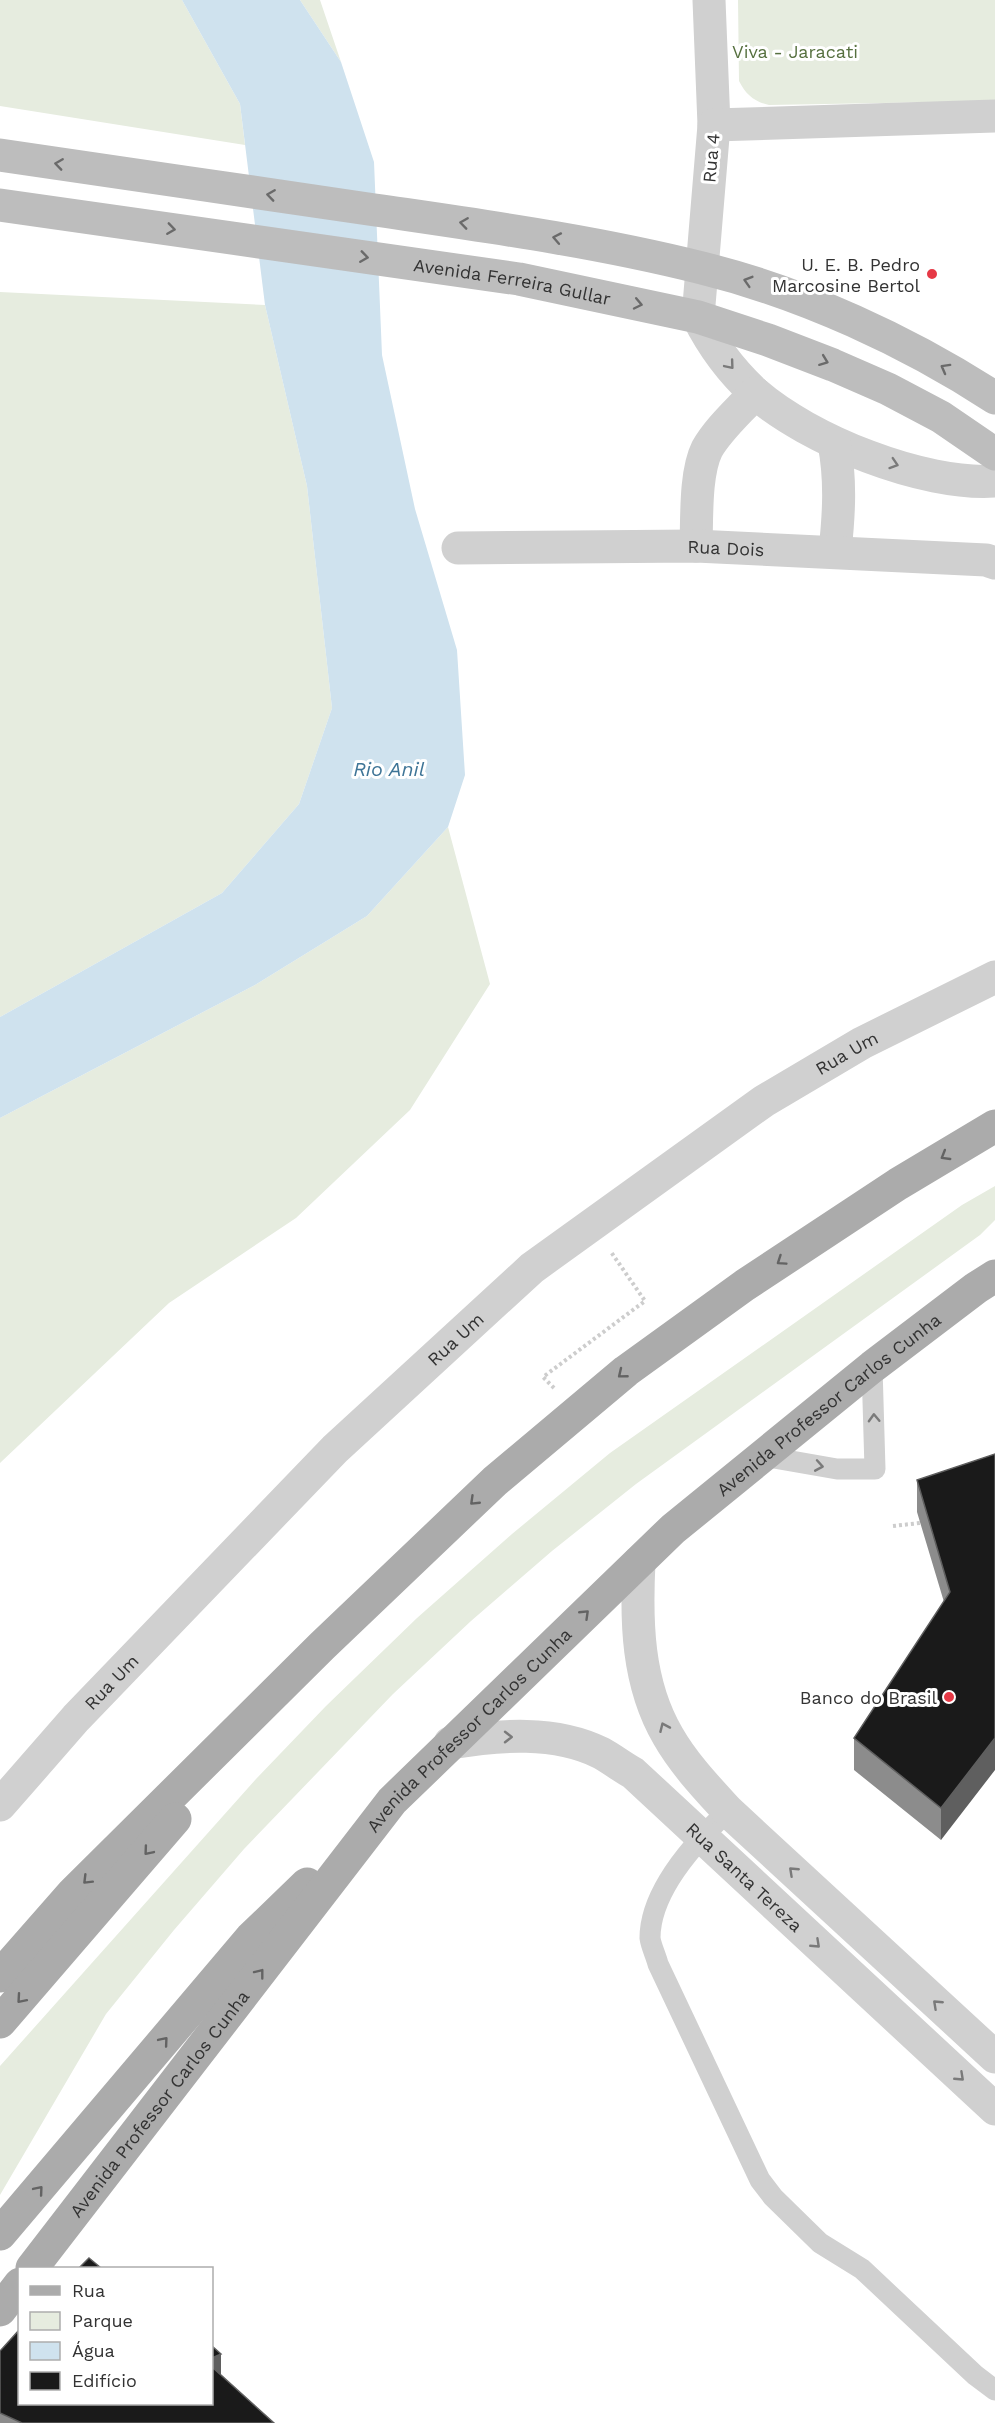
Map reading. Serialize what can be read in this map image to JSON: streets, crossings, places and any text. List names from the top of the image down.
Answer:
{
  "streets": {
    "main road": ["Avenida Ferreira Gullar", "Avenida Professor Carlos Cunha"],
    "street": [
      "Rua 4",
      "Rua Dois",
      "Rua Um",
      "Rua Santa Tereza"
    ]
  },
  "crossings": [
    ["Rua 4", "Avenida Ferreira Gullar"],
    ["Avenida Professor Carlos Cunha", "Rua Santa Tereza"]
  ],
  "water": ["Rio Anil"],
  "parks": ["Viva - Jaracati"],
  "places": ["U. E. B. Pedro Marcosine Bertol", "Banco do Brasil"],
  "legend": [
    "Rua",
    "Parque",
    "Água",
    "Edifício"
  ]
}
